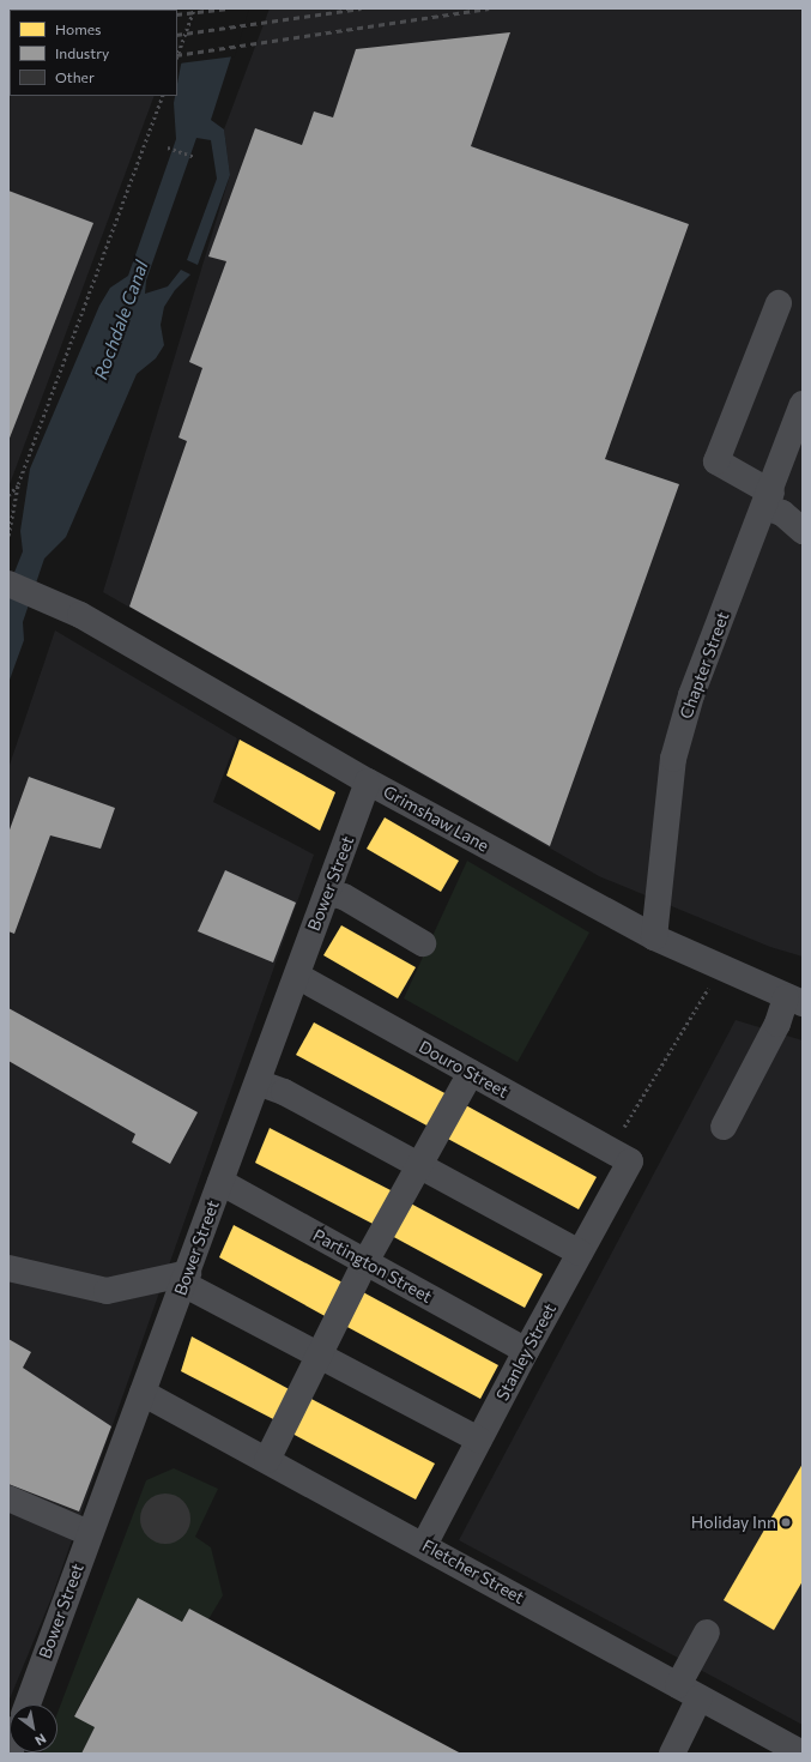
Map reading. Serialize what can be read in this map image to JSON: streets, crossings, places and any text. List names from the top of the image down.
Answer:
{
  "streets": {
    "street": [
      "Chapter Street",
      "Grimshaw Lane",
      "Bower Street",
      "Douro Street",
      "Partington Street",
      "Stanley Street",
      "Fletcher Street"
    ]
  },
  "crossings": [
    ["Chapter Street", "Grimshaw Lane"],
    ["Grimshaw Lane", "Bower Street"],
    ["Bower Street", "Douro Street"],
    ["Bower Street", "Partington Street"],
    ["Bower Street", "Fletcher Street"],
    ["Douro Street", "Stanley Street"],
    ["Partington Street", "Stanley Street"],
    ["Stanley Street", "Fletcher Street"]
  ],
  "water": ["Rochdale Canal"],
  "places": ["Holiday Inn"],
  "legend": ["Homes", "Industry", "Other"],
  "north": "bottom right"
}
